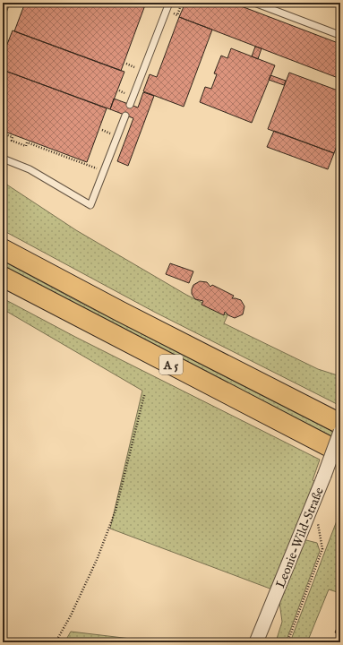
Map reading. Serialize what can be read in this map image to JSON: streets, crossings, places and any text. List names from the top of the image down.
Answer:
{
  "streets": {
    "highway": ["A 5"],
    "street": ["Leonie-Wild-Straße"]
  }
}
